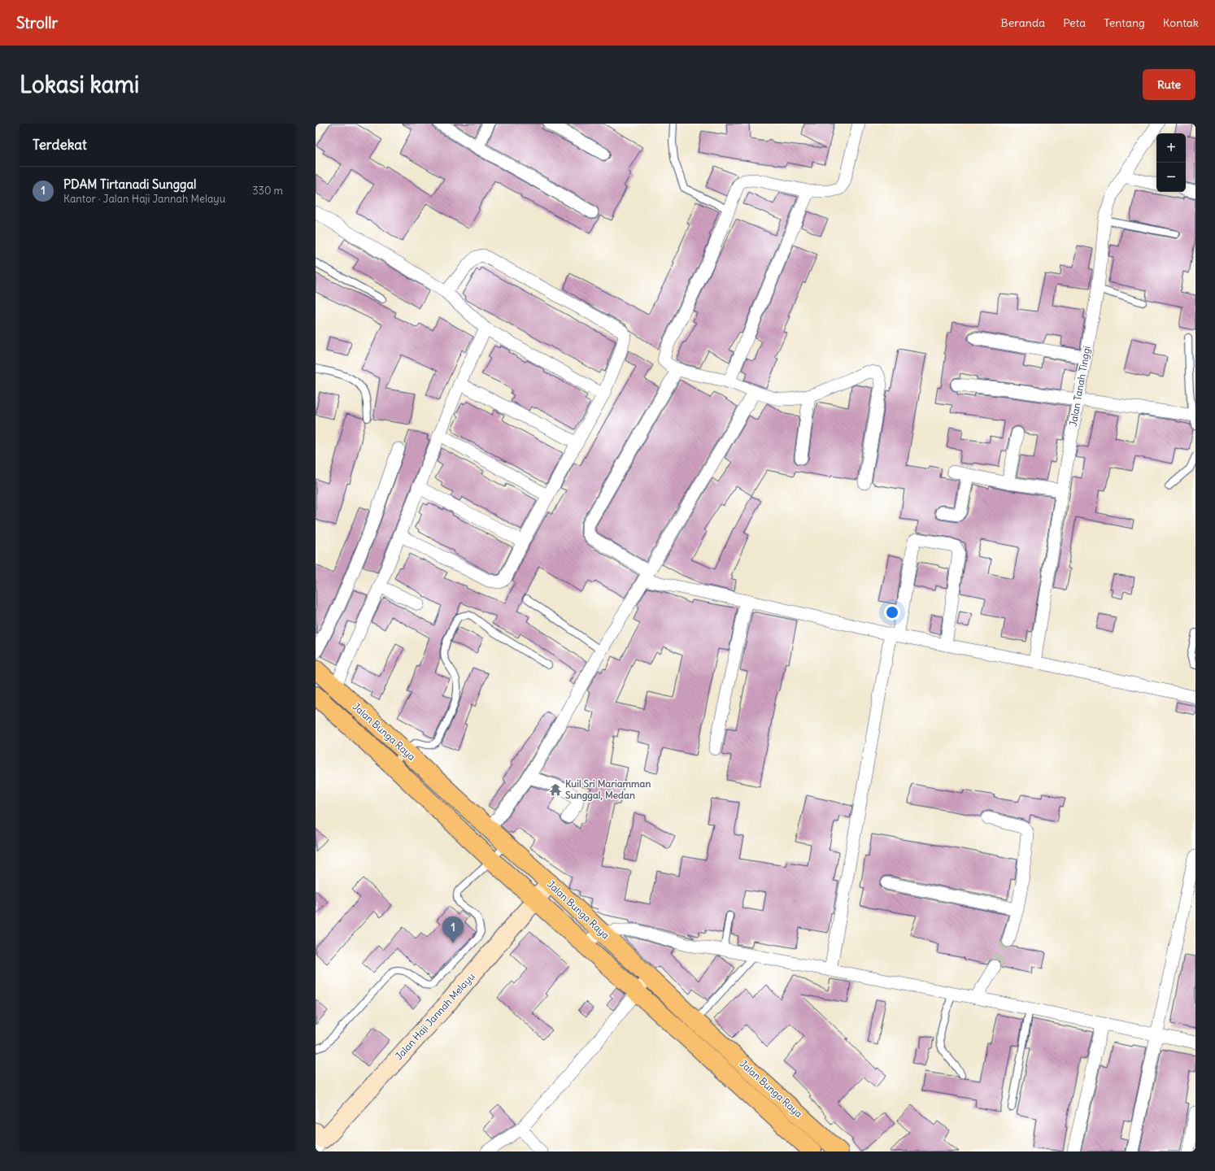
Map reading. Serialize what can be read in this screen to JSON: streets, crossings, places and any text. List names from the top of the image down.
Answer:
{
  "streets": {
    "main road": ["Jalan Bunga Raya", "Jalan Haji Jannah Melayu"],
    "street": ["Jalan Tanah Tinggi"]
  },
  "crossings": [
    ["Jalan Bunga Raya", "Jalan Haji Jannah Melayu"]
  ],
  "places": {
    "temple": ["Kuil Sri Mariamman Sunggal, Medan"]
  },
  "page": {
    "header": "Strollr",
    "nav": [
      "Beranda",
      "Peta",
      "Tentang",
      "Kontak"
    ],
    "buttons": "Rute",
    "title": "Lokasi kami",
    "heading": "Terdekat",
    "map_buttons": ["+", "−"],
    "list": [
      {
        "mark": "1",
        "name": "PDAM Tirtanadi Sunggal",
        "note": "Kantor · Jalan Haji Jannah Melayu",
        "value": "330 m"
      }
    ],
    "pins": "1"
  }
}
